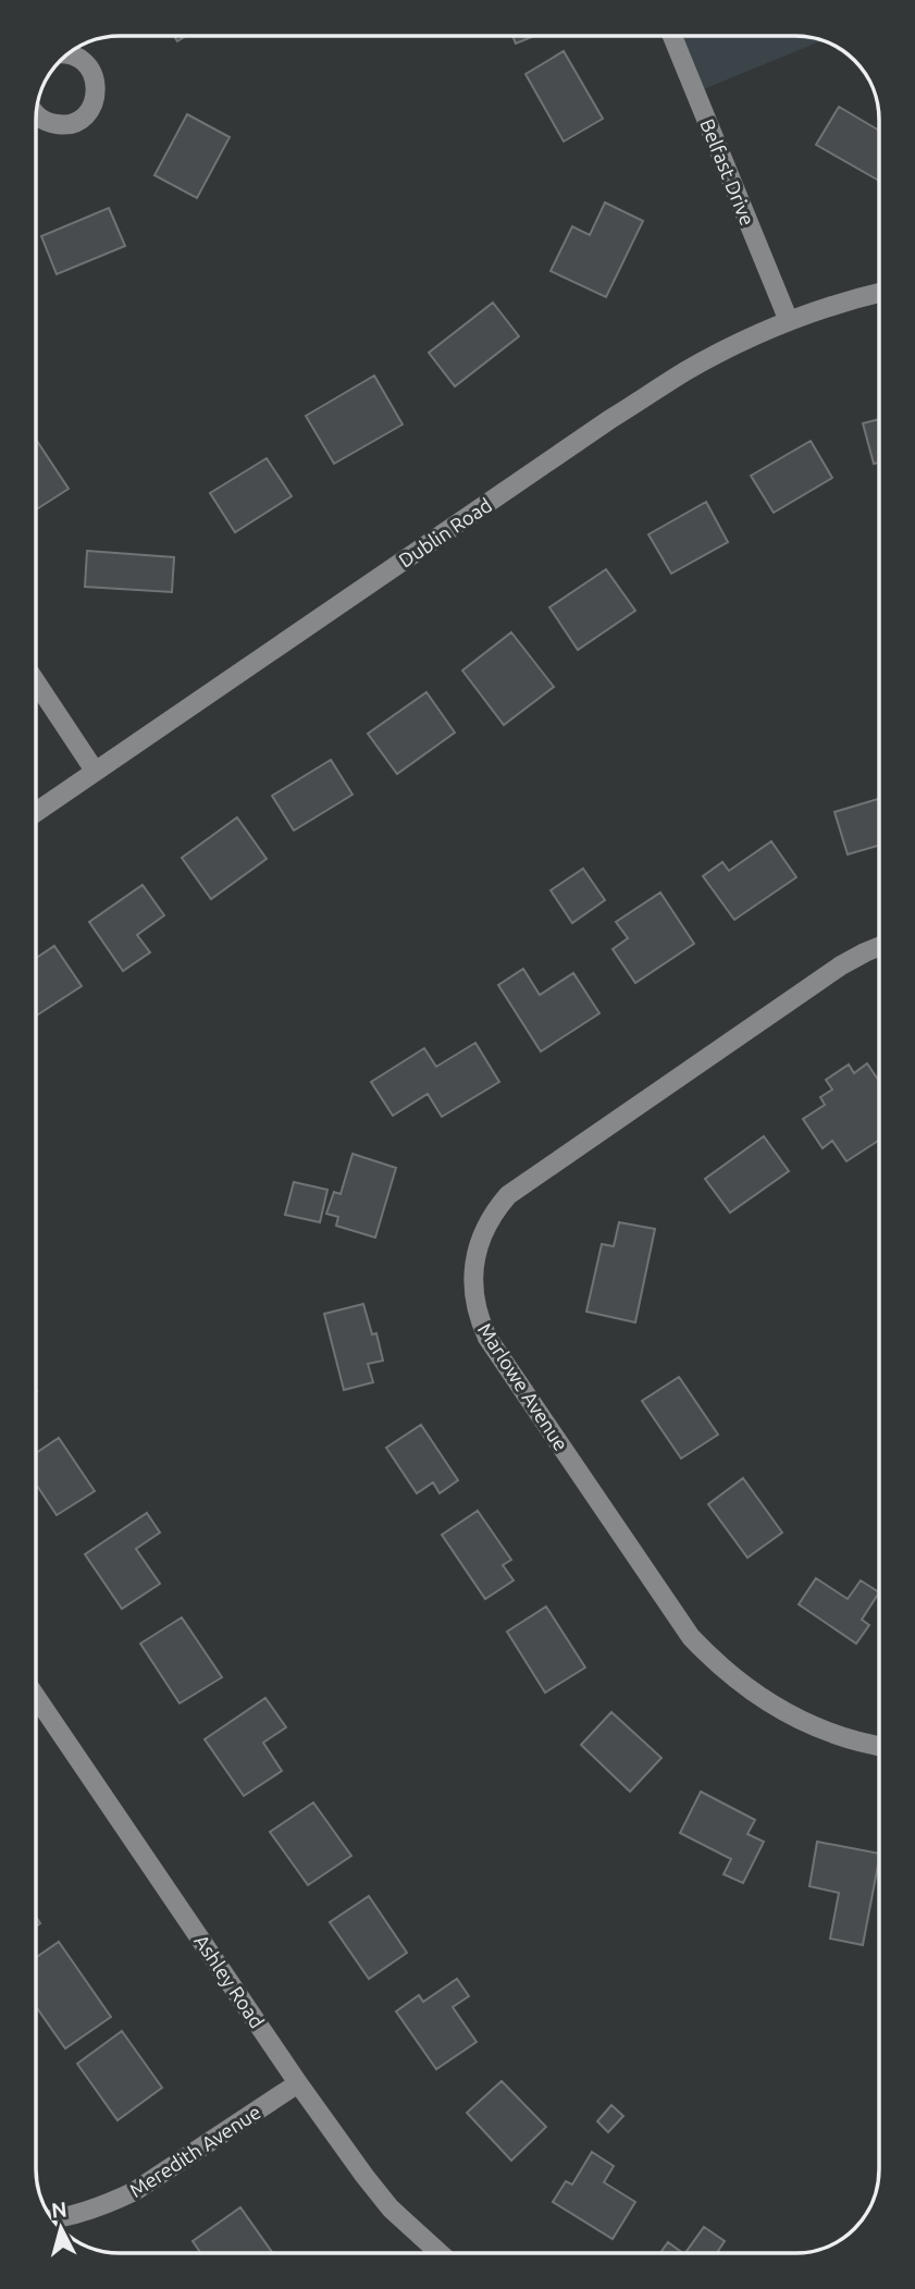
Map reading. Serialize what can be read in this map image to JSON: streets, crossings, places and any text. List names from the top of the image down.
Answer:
{
  "streets": {
    "street": [
      "Belfast Drive",
      "Dublin Road",
      "Marlowe Avenue",
      "Ashley Road",
      "Meredith Avenue"
    ]
  },
  "crossings": [
    ["Belfast Drive", "Dublin Road"],
    ["Ashley Road", "Meredith Avenue"]
  ],
  "north": "top"
}
